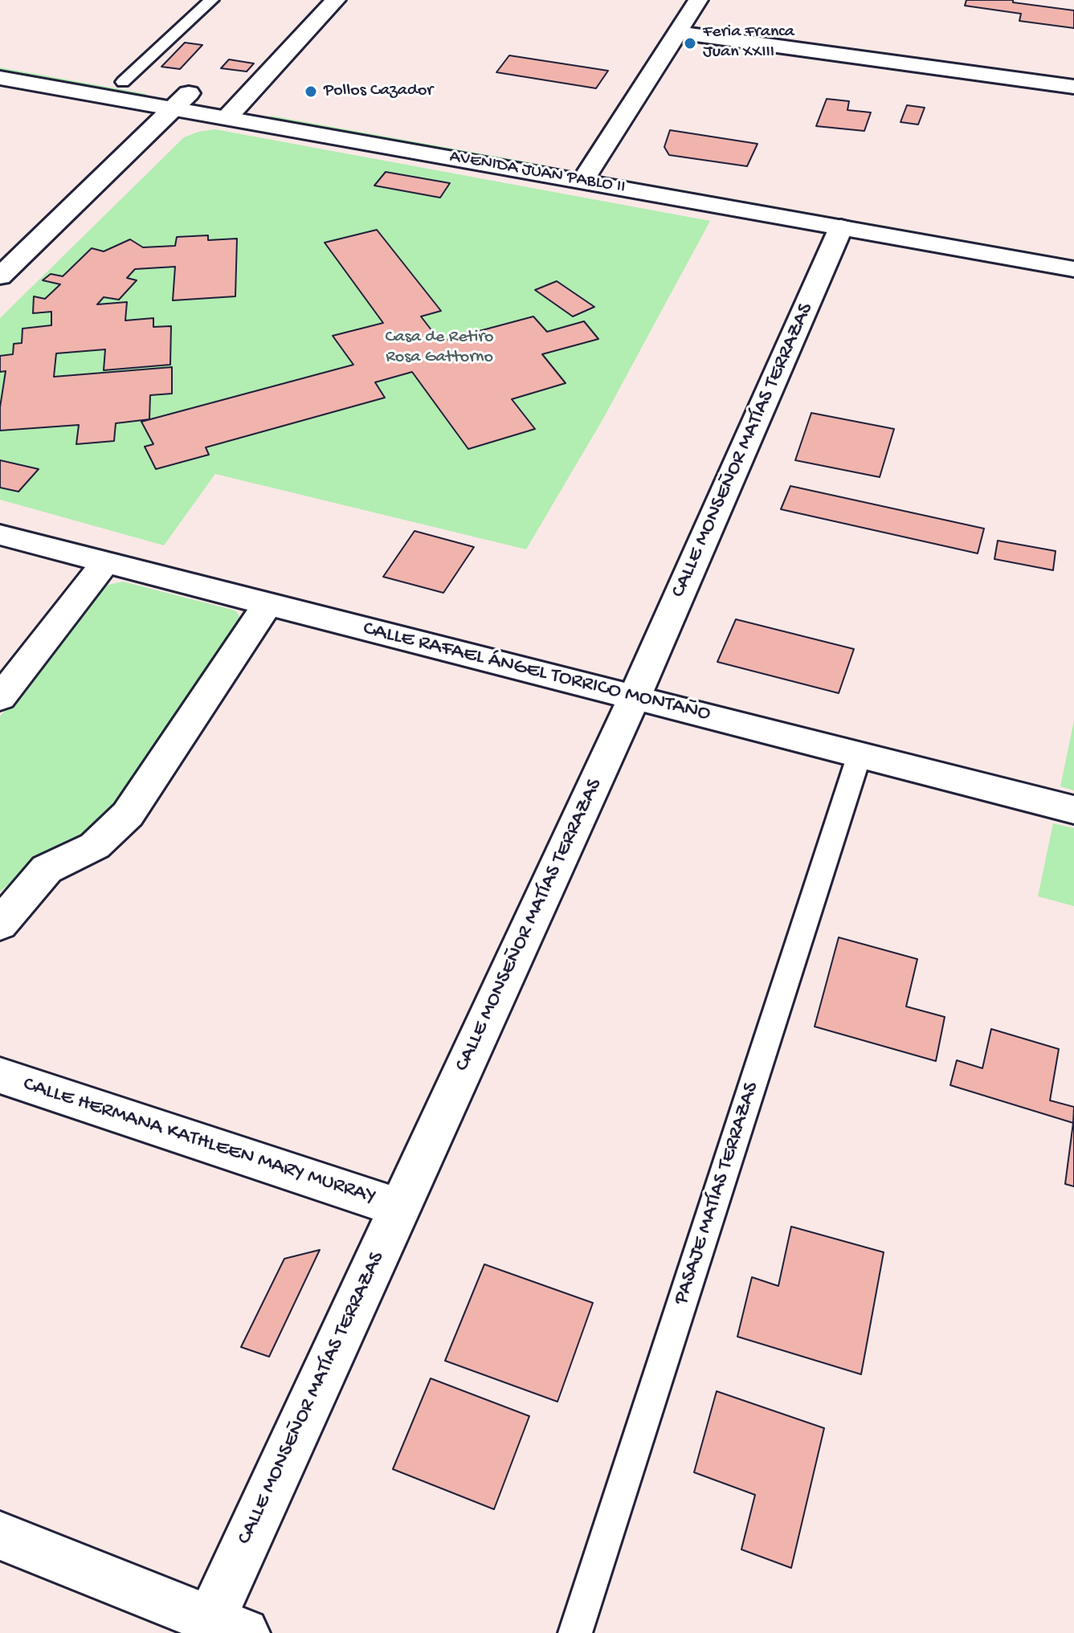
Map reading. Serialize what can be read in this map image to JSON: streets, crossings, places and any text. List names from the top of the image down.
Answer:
{
  "streets": {
    "street": [
      "AVENIDA JUAN PABLO II",
      "CALLE MONSEÑOR MATÍAS TERRAZAS",
      "CALLE RAFAEL ÁNGEL TORRICO MONTAÑO",
      "CALLE HERMANA KATHLEEN MARY MURRAY"
    ],
    "lane": ["PASAJE MATÍAS TERRAZAS"]
  },
  "crossings": [
    ["AVENIDA JUAN PABLO II", "CALLE MONSEÑOR MATÍAS TERRAZAS"],
    ["CALLE MONSEÑOR MATÍAS TERRAZAS", "CALLE RAFAEL ÁNGEL TORRICO MONTAÑO"],
    ["CALLE MONSEÑOR MATÍAS TERRAZAS", "CALLE HERMANA KATHLEEN MARY MURRAY"],
    ["CALLE RAFAEL ÁNGEL TORRICO MONTAÑO", "PASAJE MATÍAS TERRAZAS"]
  ],
  "parks": ["Casa de Retiro Rosa Gattorno"],
  "places": ["Feria Franca Juan XXIII", "Pollos Cazador"]
}
